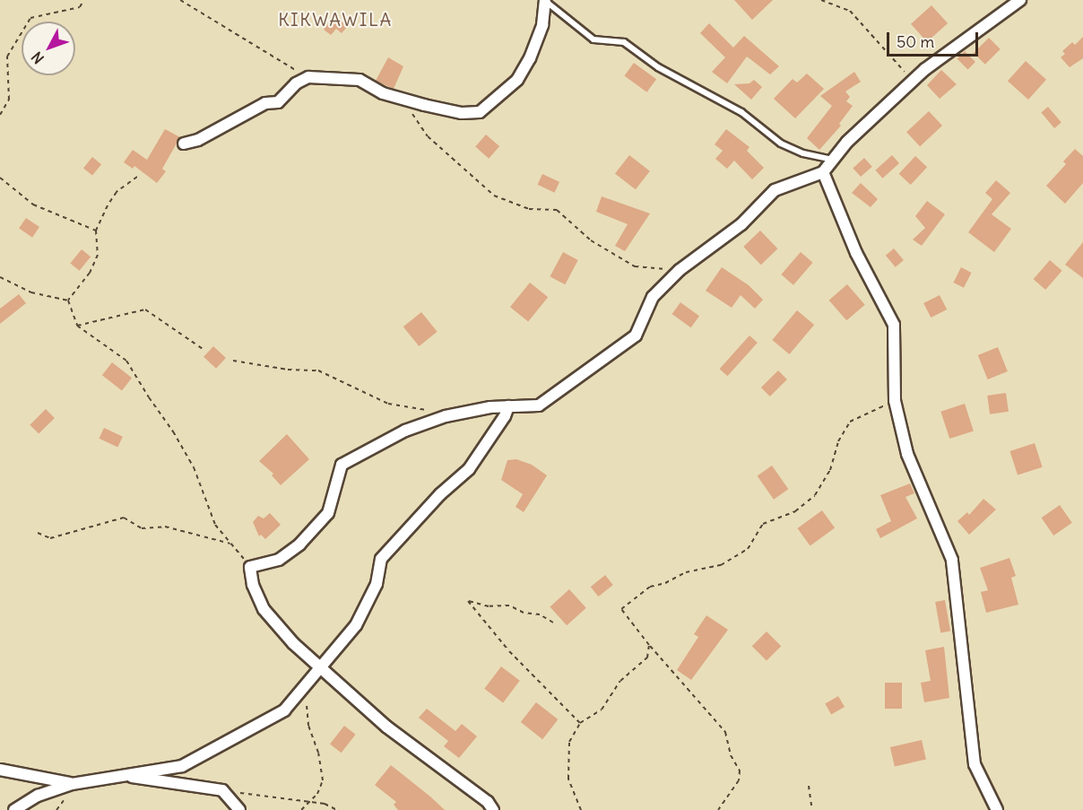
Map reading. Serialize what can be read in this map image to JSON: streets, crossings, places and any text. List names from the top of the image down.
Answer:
{
  "districts": ["KIKWAWILA"],
  "scale_bar": "50 m",
  "north": "bottom left"
}
